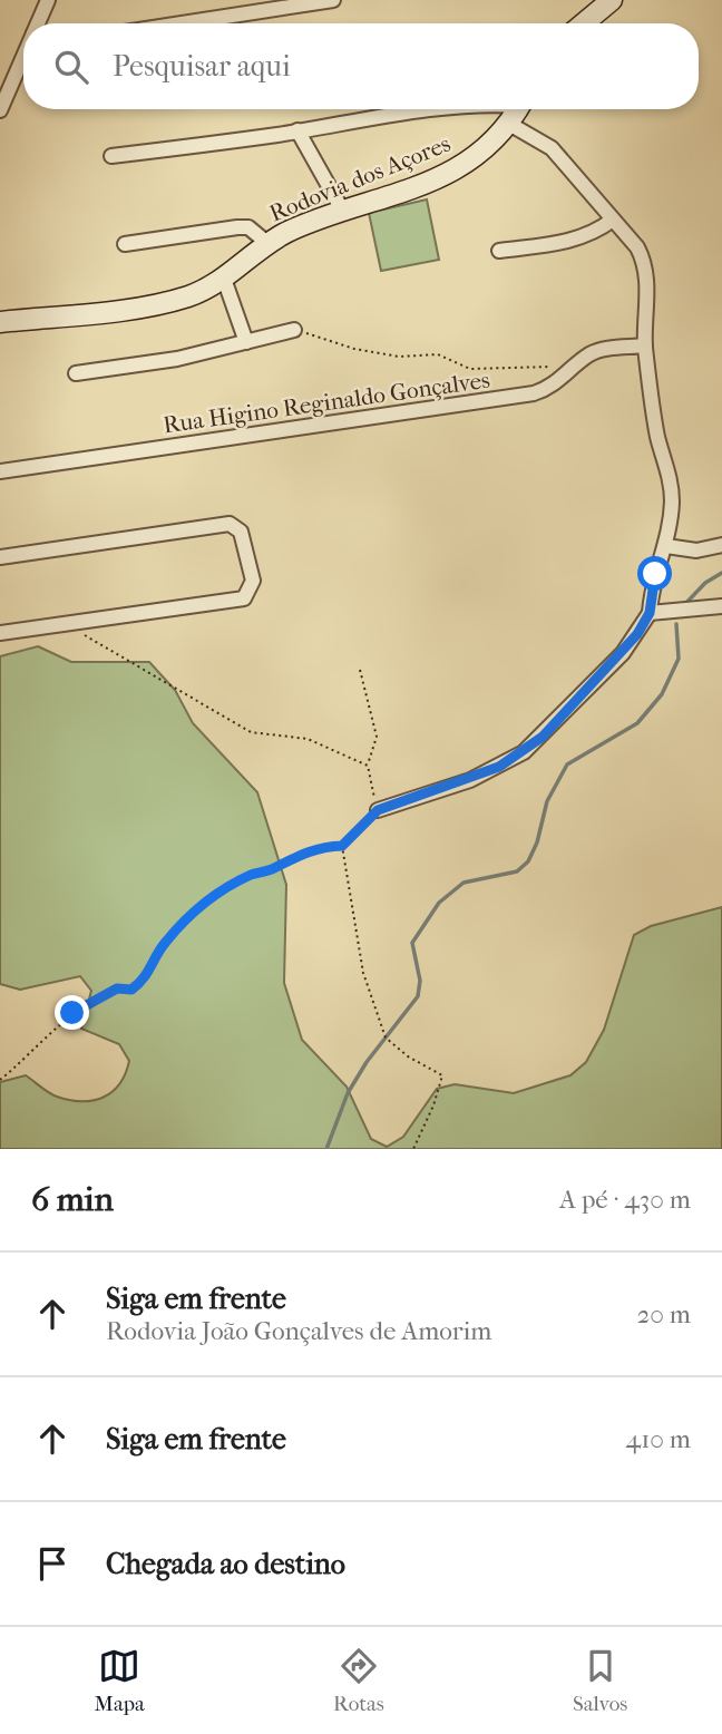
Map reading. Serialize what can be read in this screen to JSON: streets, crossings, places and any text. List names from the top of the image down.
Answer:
{
  "streets": {
    "street": ["Rodovia dos Açores", "Rua Higino Reginaldo Gonçalves"]
  },
  "page": {
    "search": "Pesquisar aqui",
    "heading": ["6 min", "A pé · 430 m"],
    "list": [
      ["Siga em frente", "Rodovia João Gonçalves de Amorim", "20 m"],
      ["Siga em frente", "410 m"],
      "Chegada ao destino"
    ],
    "nav": ["Mapa", "Rotas", "Salvos"]
  }
}
